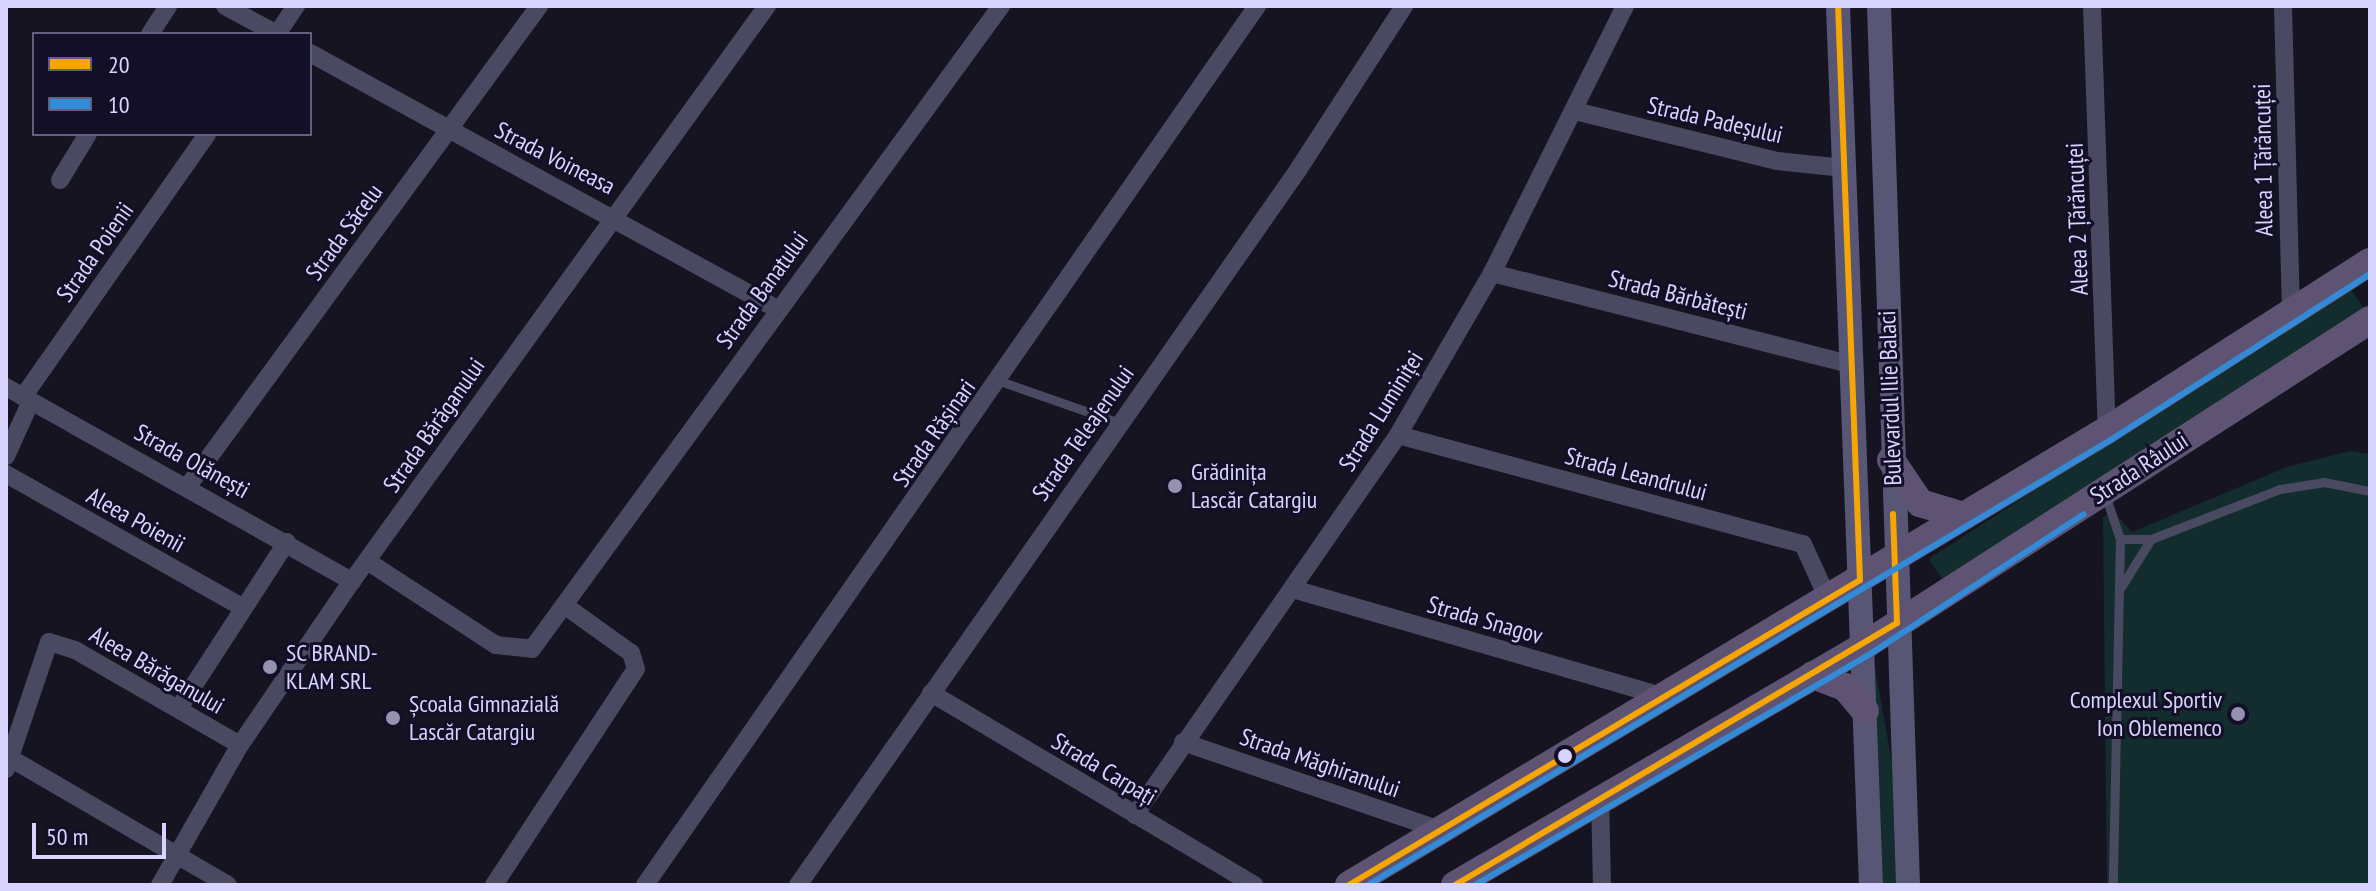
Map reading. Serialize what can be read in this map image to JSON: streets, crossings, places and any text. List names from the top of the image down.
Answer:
{
  "streets": {
    "main road": ["Bulevardul Ilie Balaci", "Strada Râului"],
    "street": [
      "Strada Padeșului",
      "Strada Voineasa",
      "Aleea 1 Țărăncuței",
      "Aleea 2 Țărăncuței",
      "Strada Săcelu",
      "Strada Poienii",
      "Strada Banatului",
      "Strada Bărbătești",
      "Strada Luminiței",
      "Strada Bărăganului",
      "Strada Rășinari",
      "Strada Teleajenului",
      "Strada Olănești",
      "Strada Leandrului",
      "Aleea Poienii",
      "Strada Snagov",
      "Aleea Bărăganului",
      "Strada Măghiranului",
      "Strada Carpați"
    ]
  },
  "crossings": [
    ["Strada Padeșului", "Bulevardul Ilie Balaci"],
    ["Strada Padeșului", "Strada Luminiței"],
    ["Strada Voineasa", "Strada Săcelu"],
    ["Strada Voineasa", "Strada Banatului"],
    ["Strada Voineasa", "Strada Bărăganului"],
    ["Aleea 1 Țărăncuței", "Strada Râului"],
    ["Aleea 2 Țărăncuței", "Strada Râului"],
    ["Strada Săcelu", "Strada Olănești"],
    ["Strada Poienii", "Strada Olănești"],
    ["Strada Banatului", "Strada Bărăganului"],
    ["Strada Bărbătești", "Bulevardul Ilie Balaci"],
    ["Strada Bărbătești", "Strada Luminiței"],
    ["Bulevardul Ilie Balaci", "Strada Râului"],
    ["Strada Luminiței", "Strada Leandrului"],
    ["Strada Luminiței", "Strada Snagov"],
    ["Strada Luminiței", "Strada Măghiranului"],
    ["Strada Luminiței", "Strada Carpați"],
    ["Strada Bărăganului", "Strada Olănești"],
    ["Strada Bărăganului", "Aleea Bărăganului"],
    ["Strada Teleajenului", "Strada Carpați"],
    ["Strada Râului", "Strada Leandrului"],
    ["Strada Râului", "Strada Snagov"],
    ["Strada Râului", "Strada Măghiranului"]
  ],
  "places": [
    "Grădinița Lascăr Catargiu",
    "SC BRAND- KLAM SRL",
    "Complexul Sportiv Ion Oblemenco",
    "Școala Gimnazială Lascăr Catargiu"
  ],
  "lines": ["transit line 20", "transit line 10"],
  "legend": ["20", "10"],
  "scale_bar": "50 m"
}
